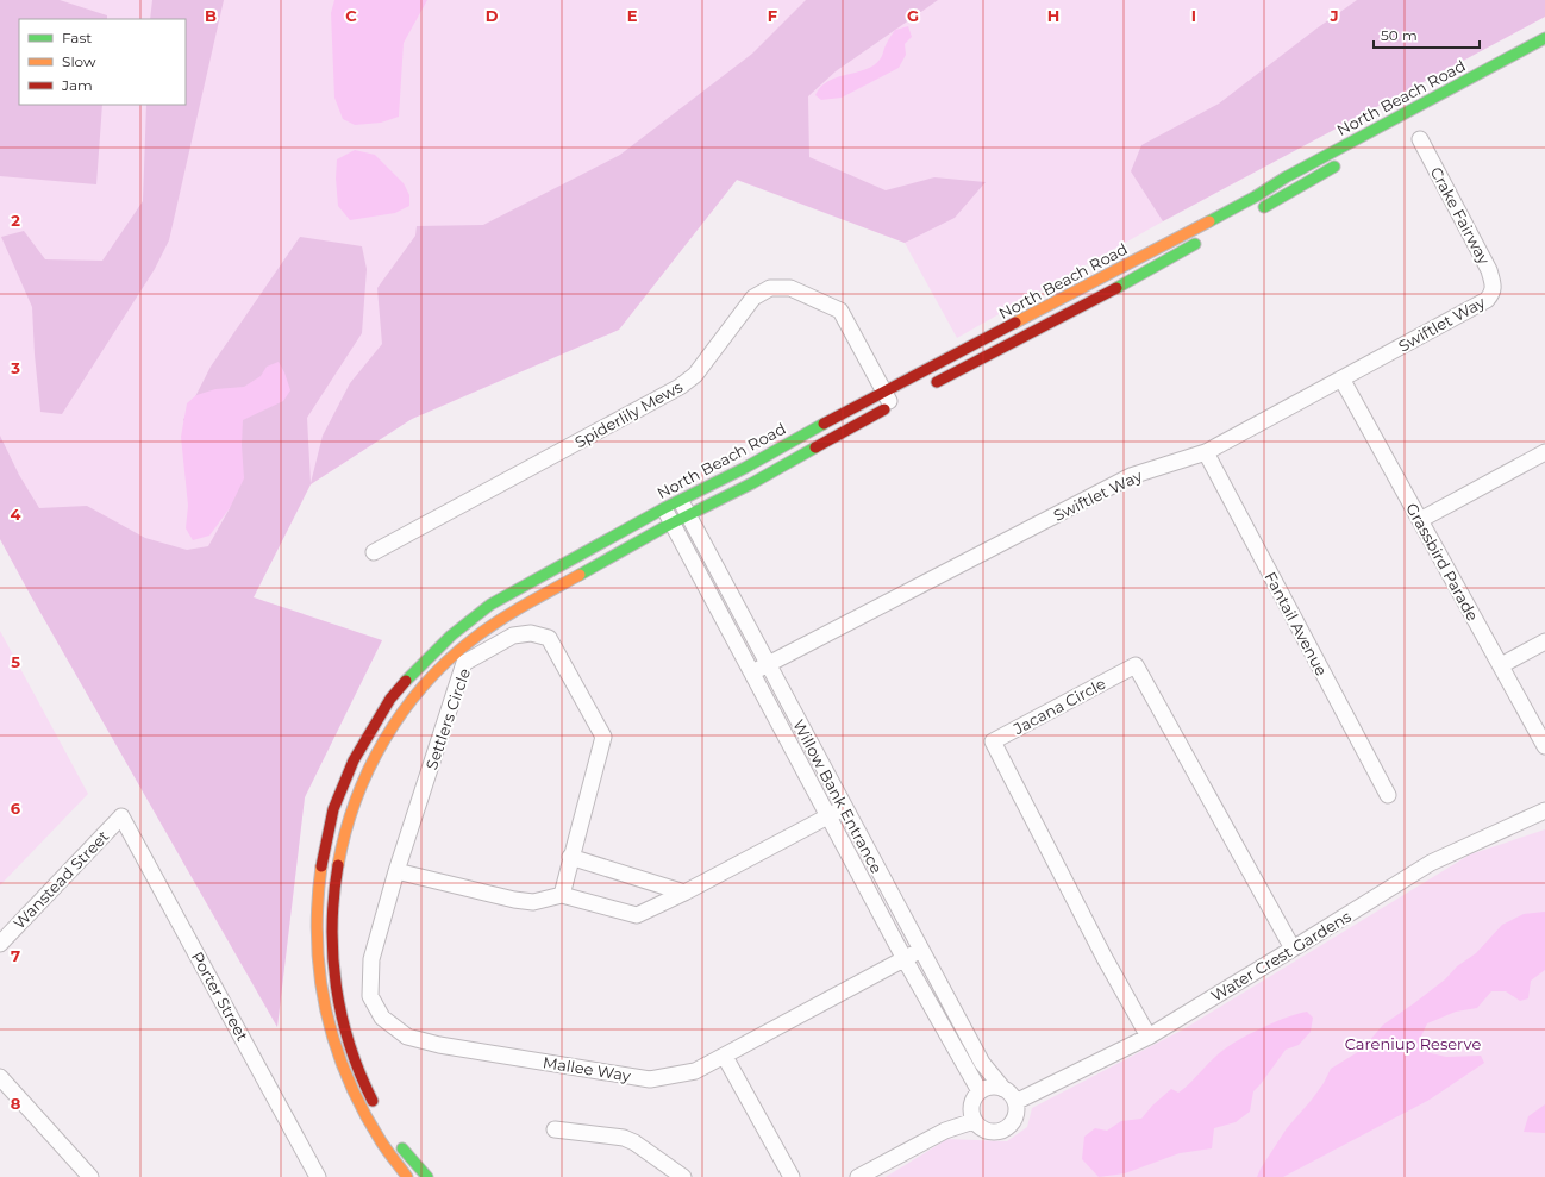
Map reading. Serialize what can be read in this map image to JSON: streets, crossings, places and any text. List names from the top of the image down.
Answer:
{
  "streets": {
    "main road": ["North Beach Road"],
    "street": [
      "Crake Fairway",
      "Swiftlet Way",
      "Spiderlily Mews",
      "Grassbird Parade",
      "Fantail Avenue",
      "Jacana Circle",
      "Settlers Circle",
      "Willow Bank Entrance",
      "Wanstead Street",
      "Water Crest Gardens",
      "Porter Street",
      "Mallee Way"
    ]
  },
  "crossings": [
    ["North Beach Road", "Spiderlily Mews"],
    ["North Beach Road", "Willow Bank Entrance"],
    ["Crake Fairway", "Swiftlet Way"],
    ["Swiftlet Way", "Grassbird Parade"],
    ["Swiftlet Way", "Fantail Avenue"],
    ["Swiftlet Way", "Willow Bank Entrance"],
    ["Jacana Circle", "Water Crest Gardens"],
    ["Settlers Circle", "Mallee Way"],
    ["Willow Bank Entrance", "Water Crest Gardens"],
    ["Willow Bank Entrance", "Mallee Way"],
    ["Wanstead Street", "Porter Street"]
  ],
  "parks": ["Careniup Reserve"],
  "legend": ["Fast", "Slow", "Jam"],
  "scale_bar": "50 m",
  "grid": {
    "columns": [
      "B",
      "C",
      "D",
      "E",
      "F",
      "G",
      "H",
      "I",
      "J"
    ],
    "rows": [
      "2",
      "3",
      "4",
      "5",
      "6",
      "7",
      "8"
    ]
  }
}
